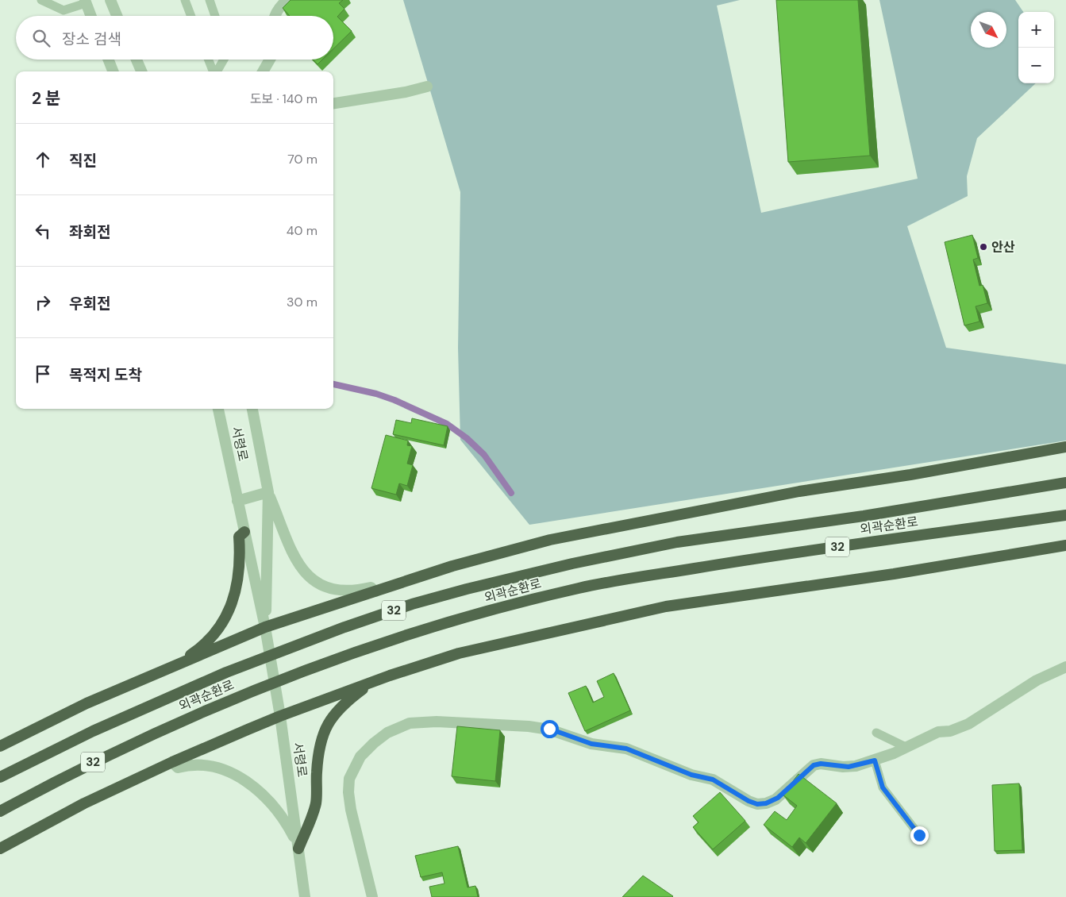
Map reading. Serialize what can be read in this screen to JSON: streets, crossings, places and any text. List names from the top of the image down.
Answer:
{
  "streets": {
    "highway": ["외곽순환로", "32"],
    "street": ["서령로"]
  },
  "places": ["안산"],
  "north": "bottom right",
  "page": {
    "map_buttons": ["+", "−"],
    "search": "장소 검색",
    "heading": ["2 분", "도보 · 140 m"],
    "list": [
      ["직진", "70 m"],
      ["좌회전", "40 m"],
      ["우회전", "30 m"],
      "목적지 도착"
    ]
  }
}
